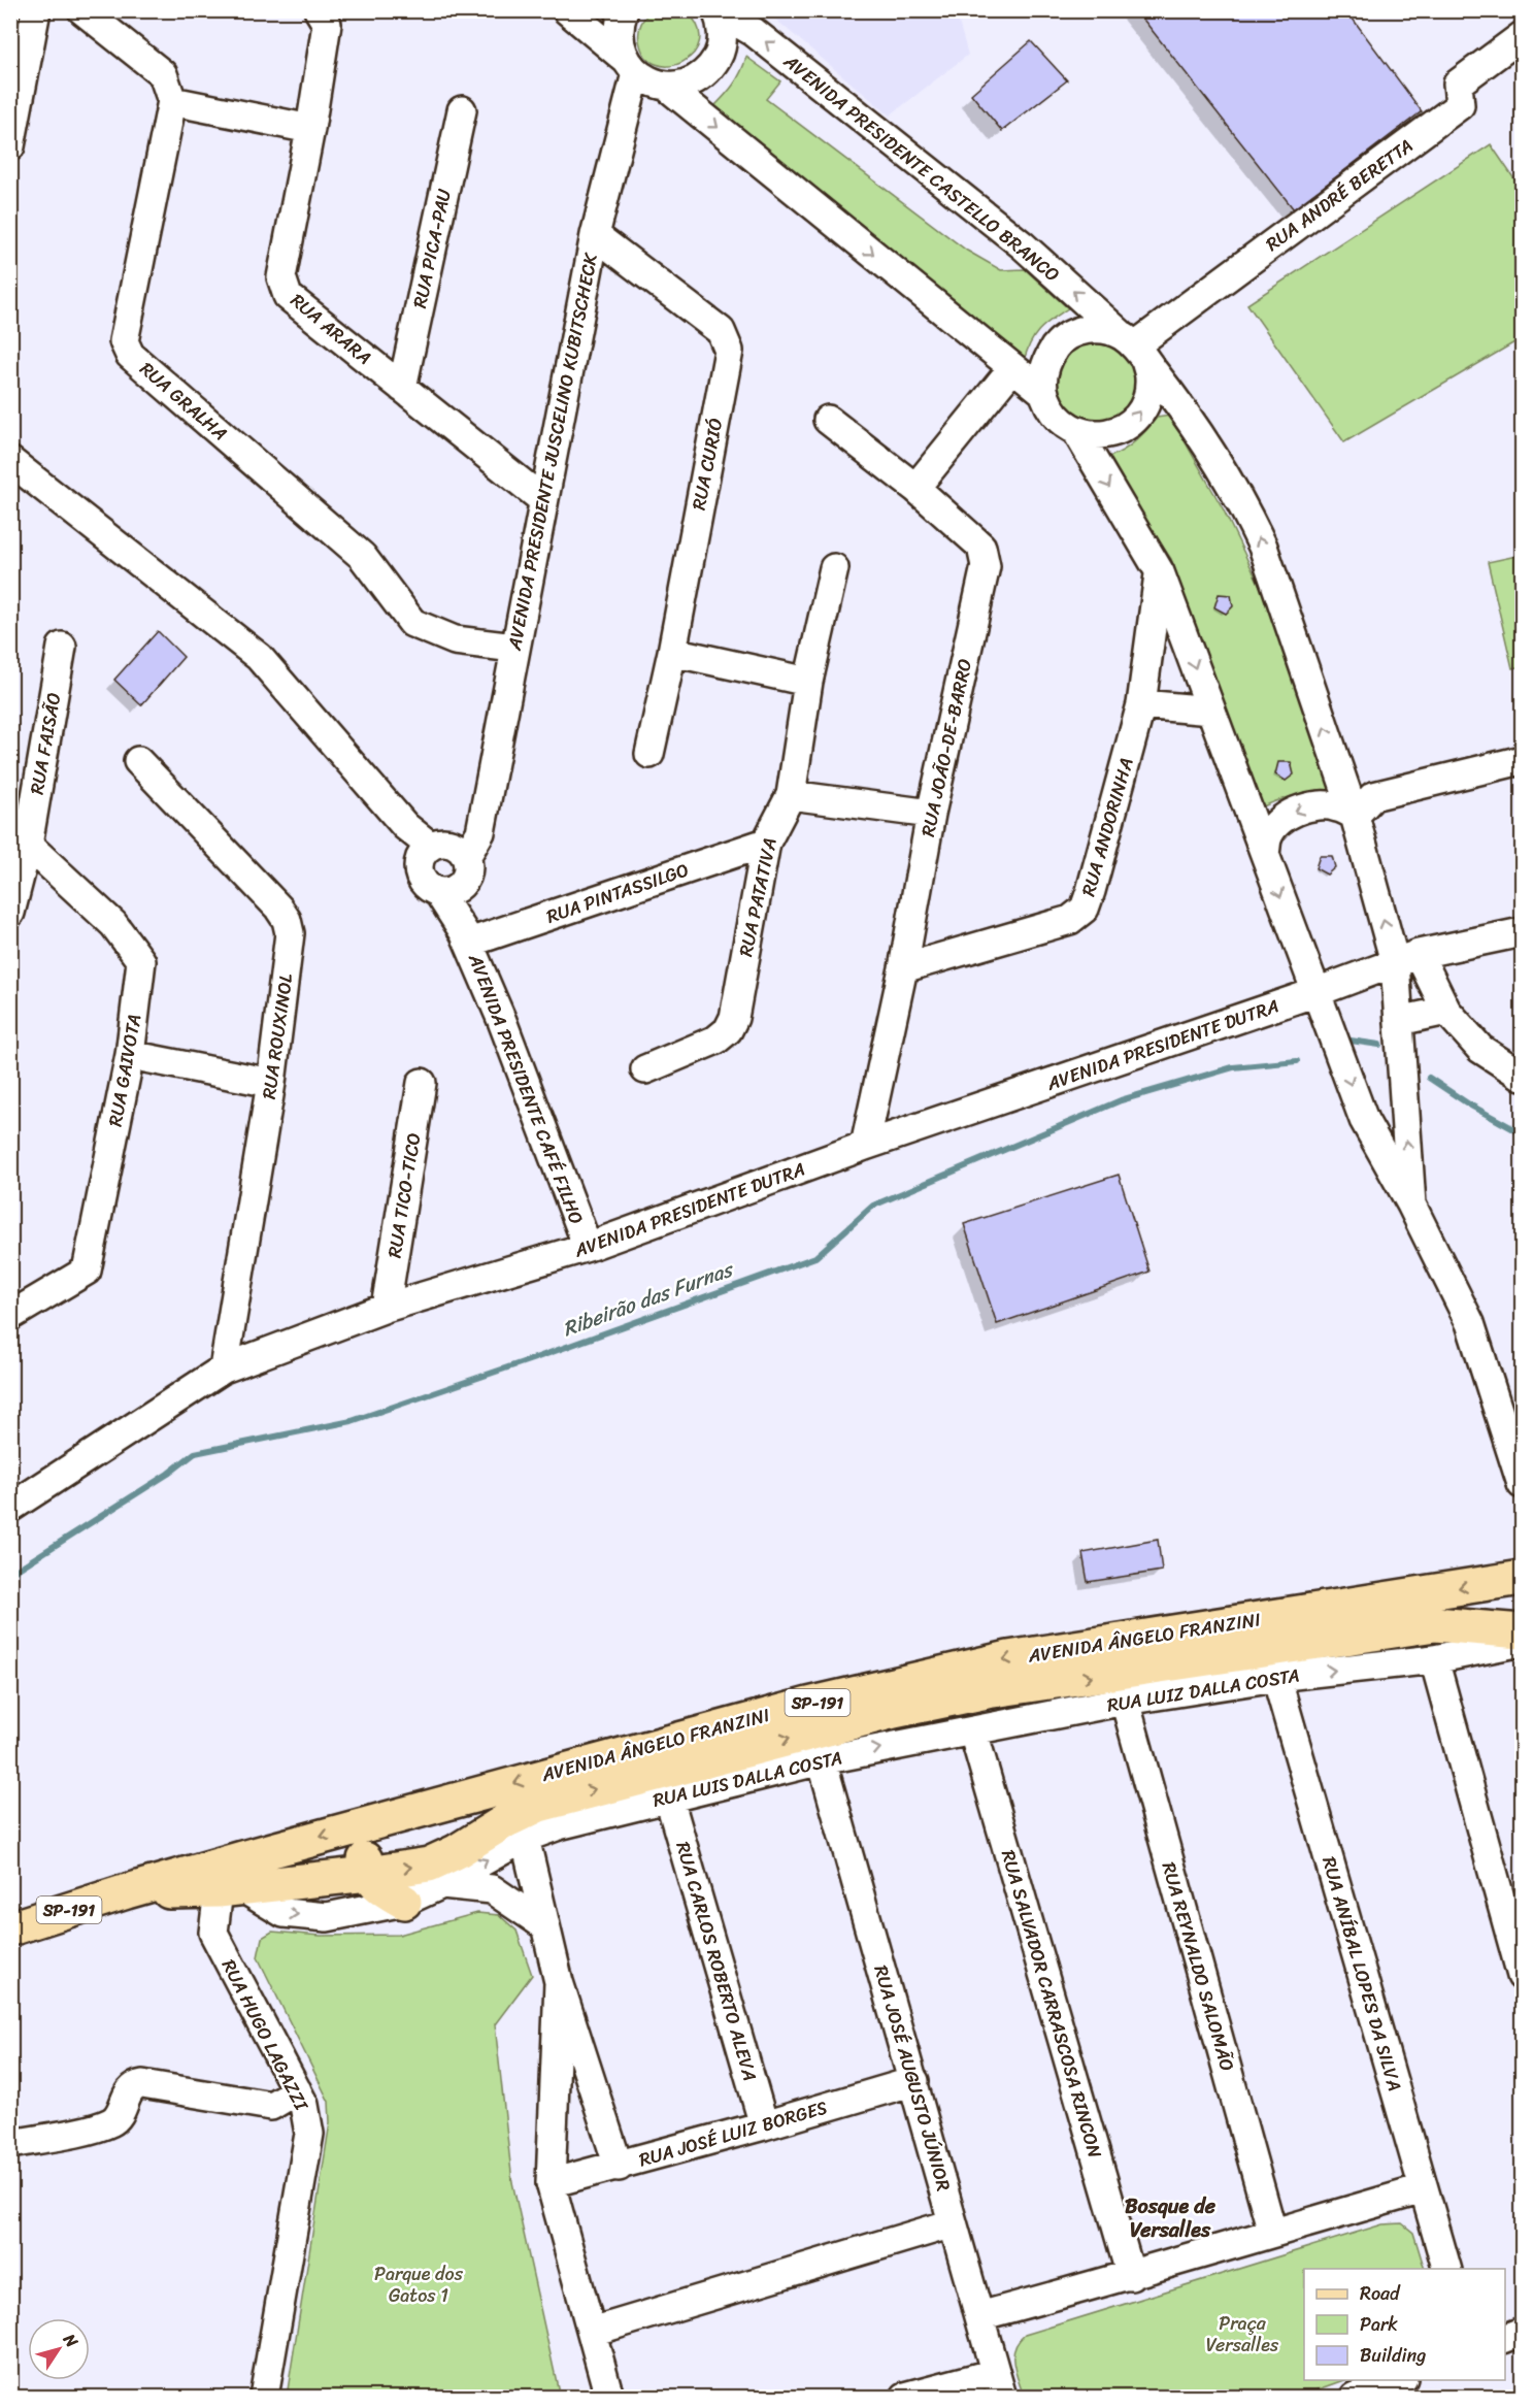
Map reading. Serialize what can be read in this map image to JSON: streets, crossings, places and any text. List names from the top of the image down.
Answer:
{
  "streets": {
    "main road": ["AVENIDA ÂNGELO FRANZINI", "SP-191"],
    "street": [
      "AVENIDA PRESIDENTE CASTELLO BRANCO",
      "RUA ANDRÉ BERETTA",
      "RUA PICA-PAU",
      "RUA ARARA",
      "RUA GRALHA",
      "AVENIDA PRESIDENTE JUSCELINO KUBITSCHECK",
      "RUA CURIÓ",
      "RUA FAISÃO",
      "RUA JOÃO-DE-BARRO",
      "RUA ANDORINHA",
      "RUA PINTASSILGO",
      "RUA PATATIVA",
      "RUA ROUXINOL",
      "AVENIDA PRESIDENTE DUTRA",
      "RUA GAIVOTA",
      "AVENIDA PRESIDENTE CAFÉ FILHO",
      "RUA TICO-TICO",
      "RUA LUIZ DALLA COSTA",
      "RUA LUIS DALLA COSTA",
      "RUA CARLOS ROBERTO ALEVA",
      "RUA REYNALDO SALOMÃO",
      "RUA ANÍBAL LOPES DA SILVA",
      "RUA SALVADOR CARRASCOSA RINCON",
      "RUA HUGO LAGAZZI",
      "RUA JOSÉ AUGUSTO JÚNIOR",
      "RUA JOSÉ LUIZ BORGES"
    ]
  },
  "crossings": [
    ["AVENIDA PRESIDENTE CASTELLO BRANCO", "RUA ANDRÉ BERETTA"],
    ["AVENIDA PRESIDENTE CASTELLO BRANCO", "AVENIDA PRESIDENTE DUTRA"],
    ["RUA PICA-PAU", "RUA ARARA"],
    ["RUA ARARA", "AVENIDA PRESIDENTE JUSCELINO KUBITSCHECK"],
    ["RUA GRALHA", "AVENIDA PRESIDENTE JUSCELINO KUBITSCHECK"],
    ["AVENIDA PRESIDENTE JUSCELINO KUBITSCHECK", "RUA CURIÓ"],
    ["AVENIDA PRESIDENTE JUSCELINO KUBITSCHECK", "AVENIDA PRESIDENTE CAFÉ FILHO"],
    ["RUA FAISÃO", "RUA GAIVOTA"],
    ["RUA JOÃO-DE-BARRO", "RUA ANDORINHA"],
    ["RUA JOÃO-DE-BARRO", "AVENIDA PRESIDENTE DUTRA"],
    ["RUA PINTASSILGO", "RUA PATATIVA"],
    ["RUA PINTASSILGO", "AVENIDA PRESIDENTE CAFÉ FILHO"],
    ["RUA ROUXINOL", "AVENIDA PRESIDENTE DUTRA"],
    ["AVENIDA PRESIDENTE DUTRA", "AVENIDA PRESIDENTE CAFÉ FILHO"],
    ["AVENIDA PRESIDENTE DUTRA", "RUA TICO-TICO"],
    ["AVENIDA ÂNGELO FRANZINI", "RUA LUIS DALLA COSTA"],
    ["AVENIDA ÂNGELO FRANZINI", "RUA HUGO LAGAZZI"],
    ["RUA LUIZ DALLA COSTA", "RUA LUIS DALLA COSTA"],
    ["RUA LUIZ DALLA COSTA", "RUA REYNALDO SALOMÃO"],
    ["RUA LUIZ DALLA COSTA", "RUA ANÍBAL LOPES DA SILVA"],
    ["RUA LUIZ DALLA COSTA", "RUA SALVADOR CARRASCOSA RINCON"],
    ["RUA LUIS DALLA COSTA", "RUA CARLOS ROBERTO ALEVA"],
    ["RUA LUIS DALLA COSTA", "RUA SALVADOR CARRASCOSA RINCON"],
    ["RUA LUIS DALLA COSTA", "RUA HUGO LAGAZZI"],
    ["RUA LUIS DALLA COSTA", "RUA JOSÉ AUGUSTO JÚNIOR"],
    ["RUA CARLOS ROBERTO ALEVA", "RUA JOSÉ LUIZ BORGES"],
    ["RUA JOSÉ AUGUSTO JÚNIOR", "RUA JOSÉ LUIZ BORGES"]
  ],
  "districts": ["Bosque de Versalles"],
  "water": ["Ribeirão das Furnas"],
  "parks": ["Parque dos Gatos 1", "Praça Versalles"],
  "legend": ["Road", "Park", "Building"],
  "north": "top right"
}
